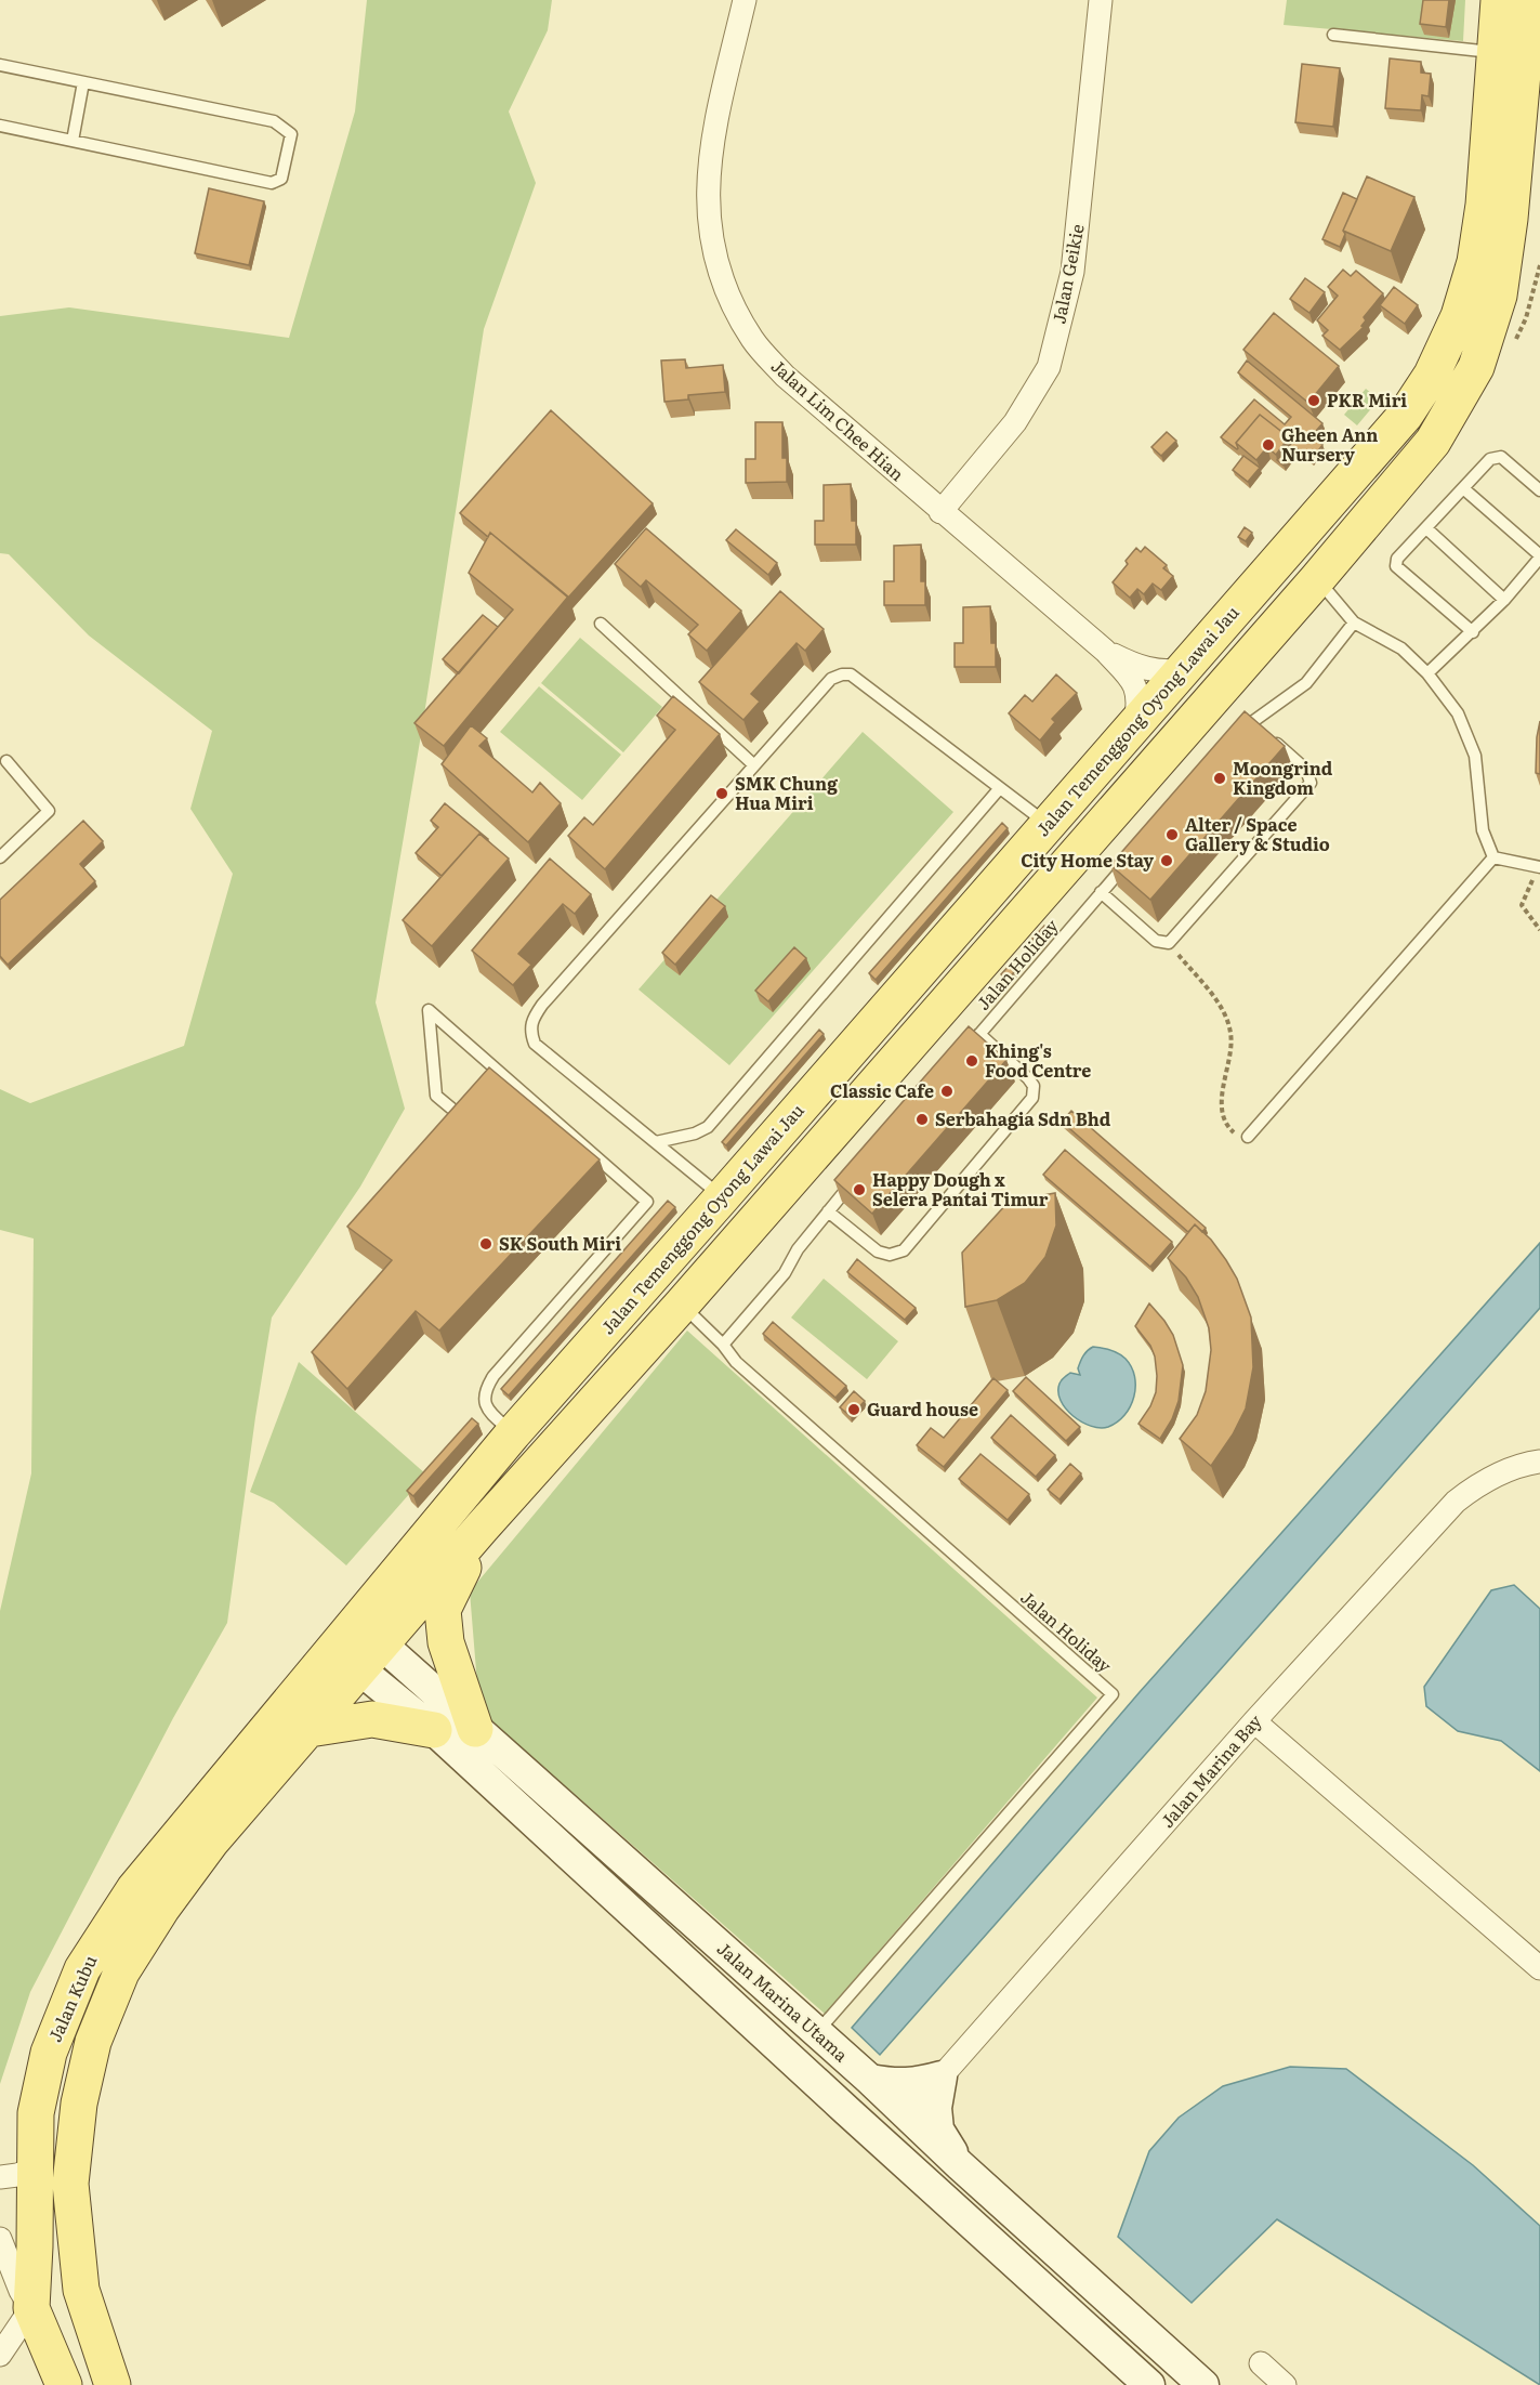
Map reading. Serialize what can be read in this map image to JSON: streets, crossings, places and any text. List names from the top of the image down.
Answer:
{
  "streets": {
    "main road": ["Jalan Temenggong Oyong Lawai Jau", "Jalan Kubu", "Jalan Marina Utama"],
    "street": ["Jalan Geikie", "Jalan Lim Chee Hian", "Jalan Marina Bay"],
    "lane": ["Jalan Holiday"]
  },
  "crossings": [
    ["Jalan Geikie", "Jalan Lim Chee Hian"],
    ["Jalan Lim Chee Hian", "Jalan Temenggong Oyong Lawai Jau"],
    ["Jalan Temenggong Oyong Lawai Jau", "Jalan Kubu"],
    ["Jalan Temenggong Oyong Lawai Jau", "Jalan Marina Utama"],
    ["Jalan Holiday", "Jalan Marina Utama"],
    ["Jalan Marina Bay", "Jalan Marina Utama"],
    ["Jalan Kubu", "Jalan Marina Utama"]
  ],
  "places": [
    "PKR Miri",
    "Gheen Ann Nursery",
    "Moongrind Kingdom",
    "SMK Chung Hua Miri",
    "Alter / Space Gallery & Studio",
    "City Home Stay",
    "Khing's Food Centre",
    "Classic Cafe",
    "Serbahagia Sdn Bhd",
    "Happy Dough x Selera Pantai Timur",
    "SK South Miri",
    "Guard house"
  ]
}
